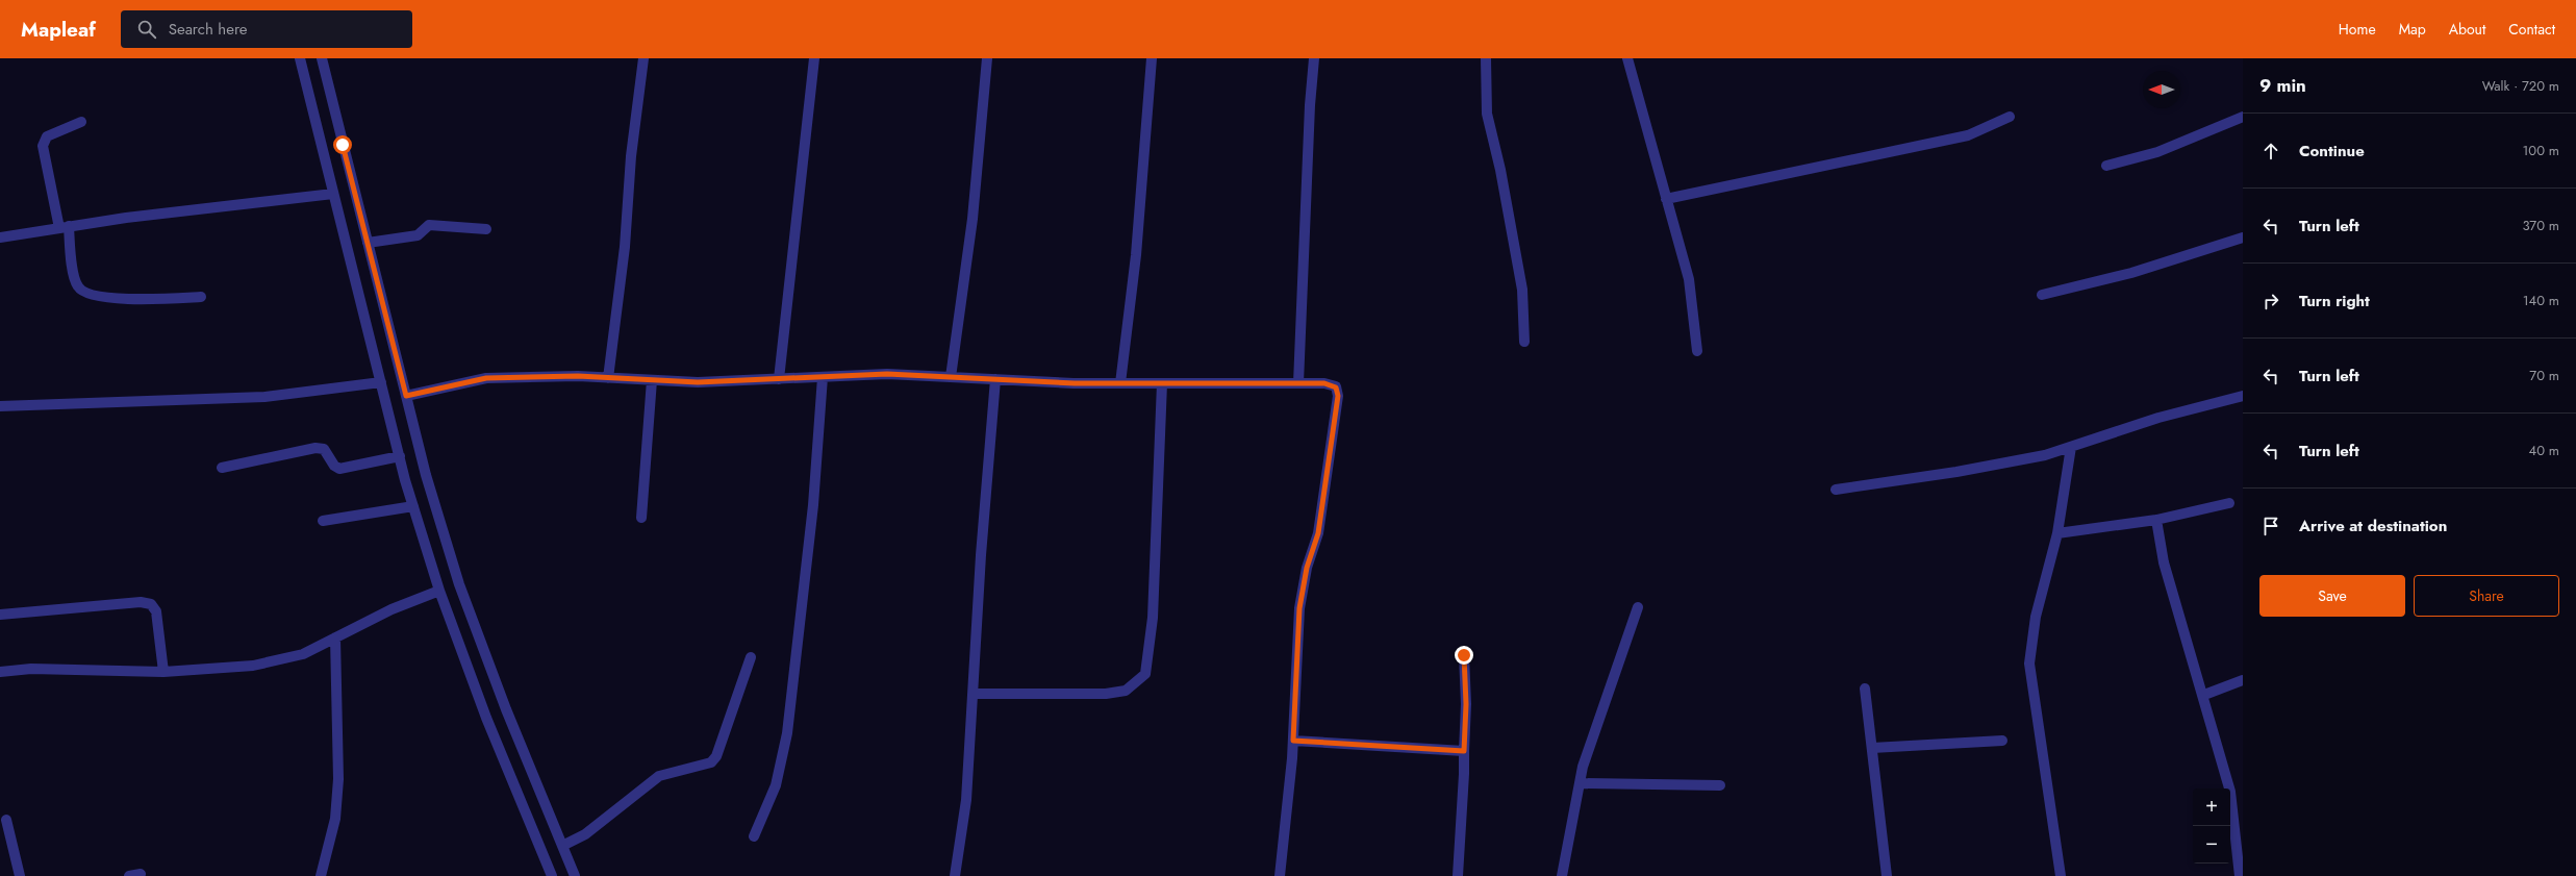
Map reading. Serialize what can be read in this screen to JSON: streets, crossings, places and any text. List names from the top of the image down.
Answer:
{
  "north": "left",
  "page": {
    "header": "Mapleaf",
    "search": "Search here",
    "nav": [
      "Home",
      "Map",
      "About",
      "Contact"
    ],
    "heading": ["9 min", "Walk · 720 m"],
    "list": [
      ["Continue", "100 m"],
      ["Turn left", "370 m"],
      ["Turn right", "140 m"],
      ["Turn left", "70 m"],
      ["Turn left", "40 m"],
      "Arrive at destination"
    ],
    "buttons": ["Save", "Share"],
    "map_buttons": ["+", "−"]
  }
}
